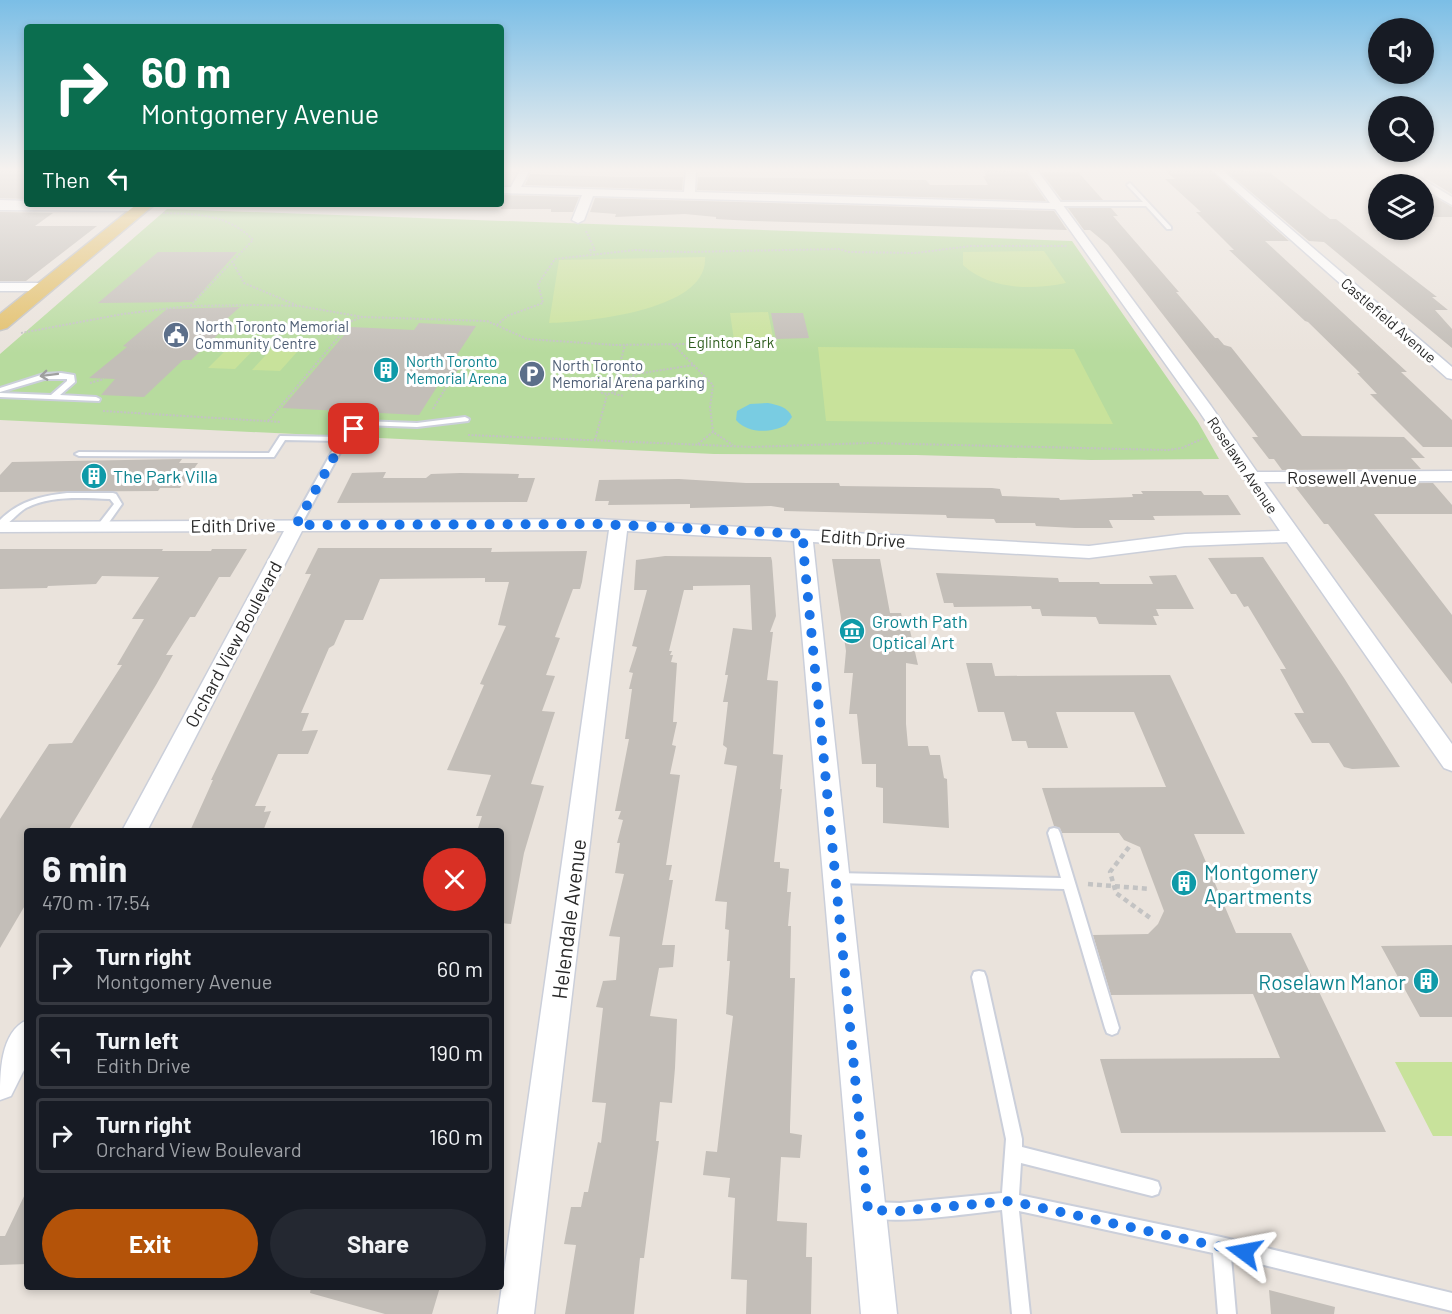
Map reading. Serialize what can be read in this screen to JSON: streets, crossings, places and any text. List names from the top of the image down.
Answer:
{
  "streets": {
    "street": [
      "Castlefield Avenue",
      "Roselawn Avenue",
      "Rosewell Avenue",
      "Edith Drive",
      "Orchard View Boulevard",
      "Helendale Avenue"
    ]
  },
  "crossings": [
    ["Roselawn Avenue", "Rosewell Avenue"],
    ["Roselawn Avenue", "Edith Drive"],
    ["Edith Drive", "Orchard View Boulevard"],
    ["Edith Drive", "Helendale Avenue"]
  ],
  "parks": ["Eglinton Park"],
  "places": {
    "public building": ["North Toronto Memorial Community Centre"],
    "building": [
      "North Toronto Memorial Arena",
      "The Park Villa",
      "Montgomery Apartments",
      "Roselawn Manor"
    ],
    "parking": ["North Toronto Memorial Arena parking"],
    "museum": ["Growth Path Optical Art"]
  },
  "page": {
    "turn": ["60 m", "Montgomery Avenue"],
    "then": "Then",
    "heading": ["6 min", "470 m · 17:54"],
    "list": [
      {
        "name": "Turn right",
        "note": "Montgomery Avenue",
        "value": "60 m"
      },
      {
        "name": "Turn left",
        "note": "Edith Drive",
        "value": "190 m"
      },
      {
        "name": "Turn right",
        "note": "Orchard View Boulevard",
        "value": "160 m"
      }
    ],
    "buttons": ["Exit", "Share"]
  }
}
